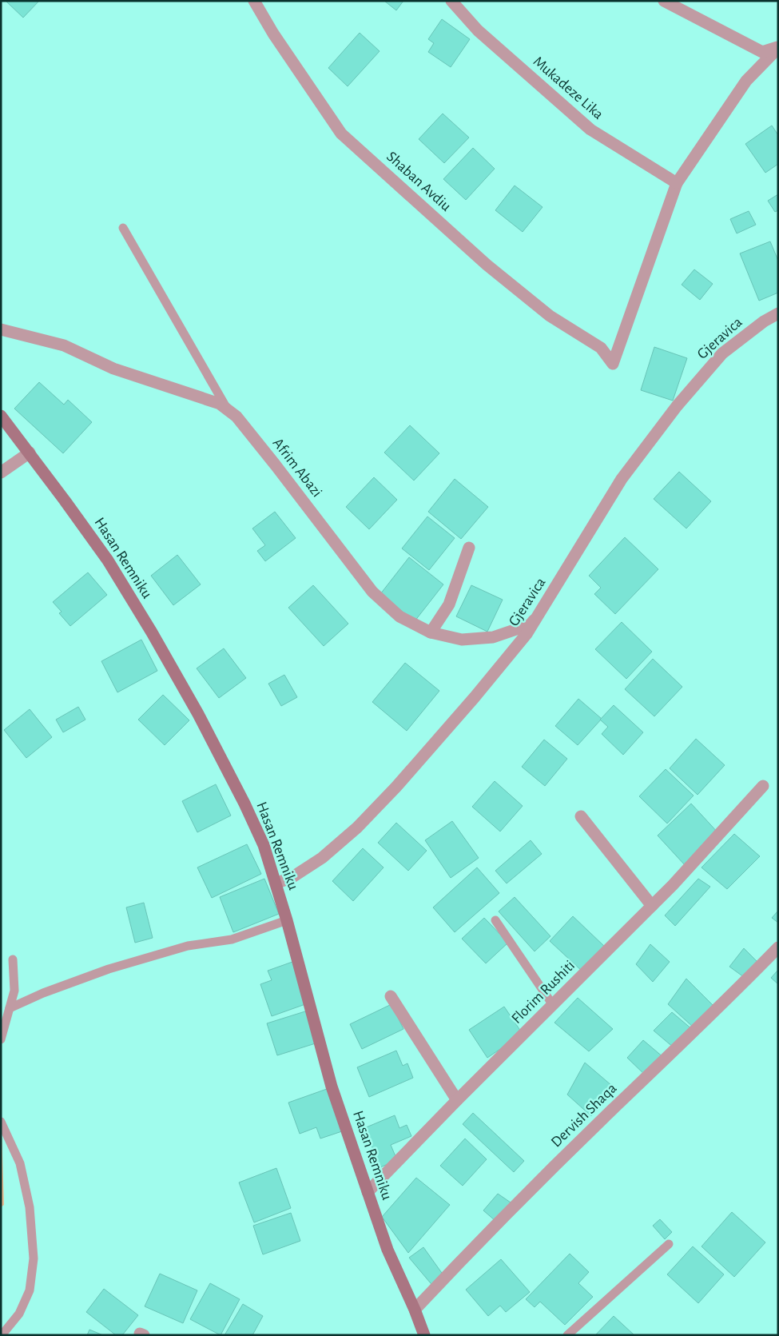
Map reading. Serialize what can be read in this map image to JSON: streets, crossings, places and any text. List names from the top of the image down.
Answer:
{
  "streets": {
    "street": [
      "Mukadeze Lika",
      "Shaban Avdiu",
      "Gjeravica",
      "Afrim Abazi",
      "Hasan Remniku",
      "Florim Rushiti",
      "Dervish Shaqa"
    ]
  },
  "crossings": [
    ["Mukadeze Lika", "Shaban Avdiu"],
    ["Gjeravica", "Afrim Abazi"],
    ["Gjeravica", "Hasan Remniku"],
    ["Hasan Remniku", "Florim Rushiti"],
    ["Hasan Remniku", "Dervish Shaqa"]
  ]
}
